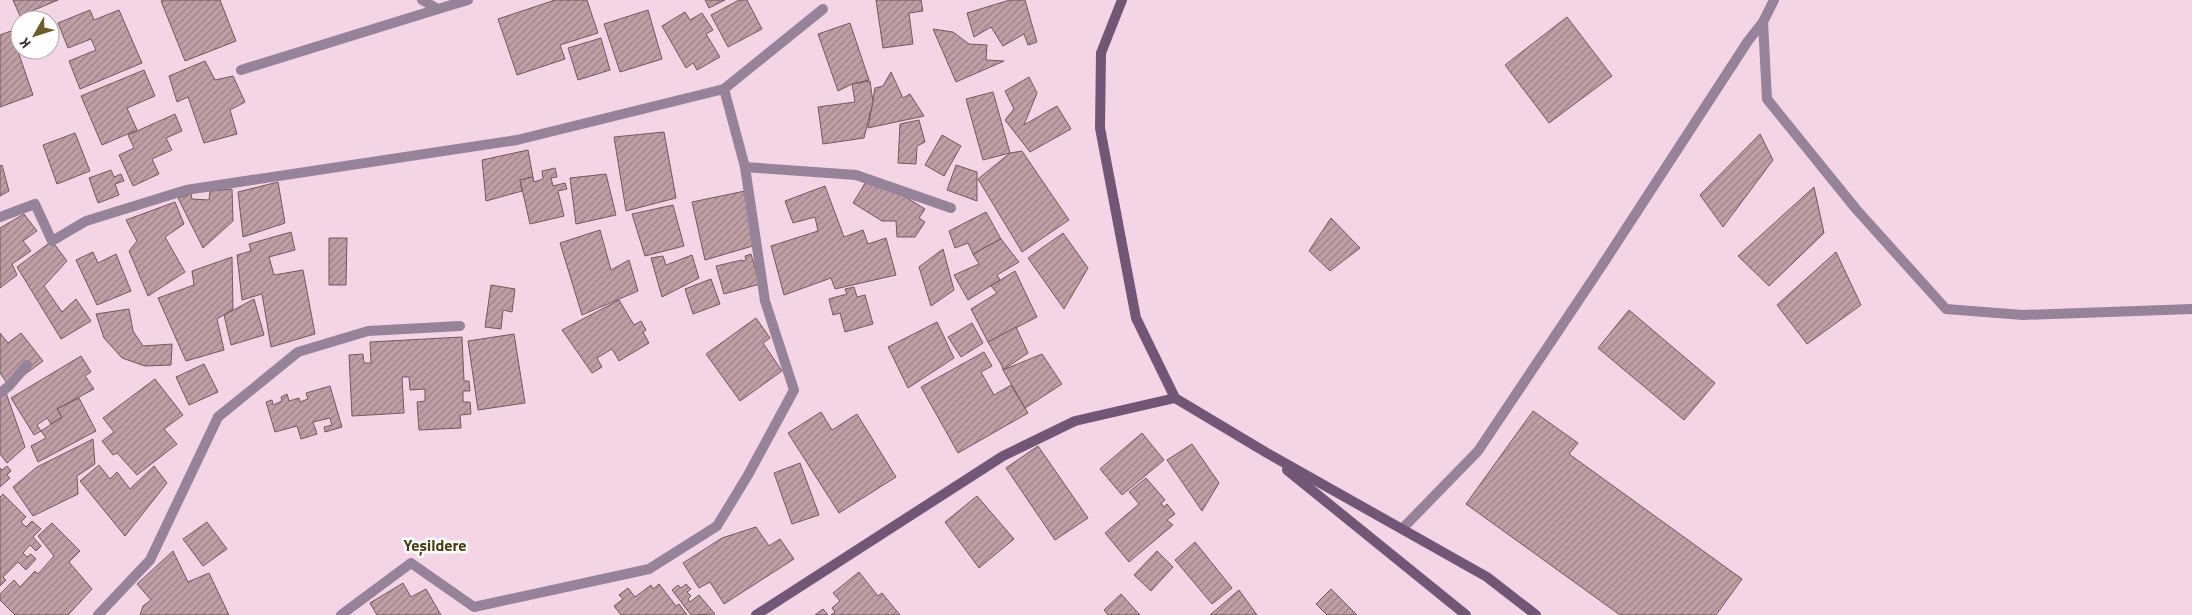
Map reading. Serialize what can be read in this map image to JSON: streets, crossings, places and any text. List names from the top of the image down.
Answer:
{
  "districts": ["Yeşildere"],
  "north": "bottom left"
}
